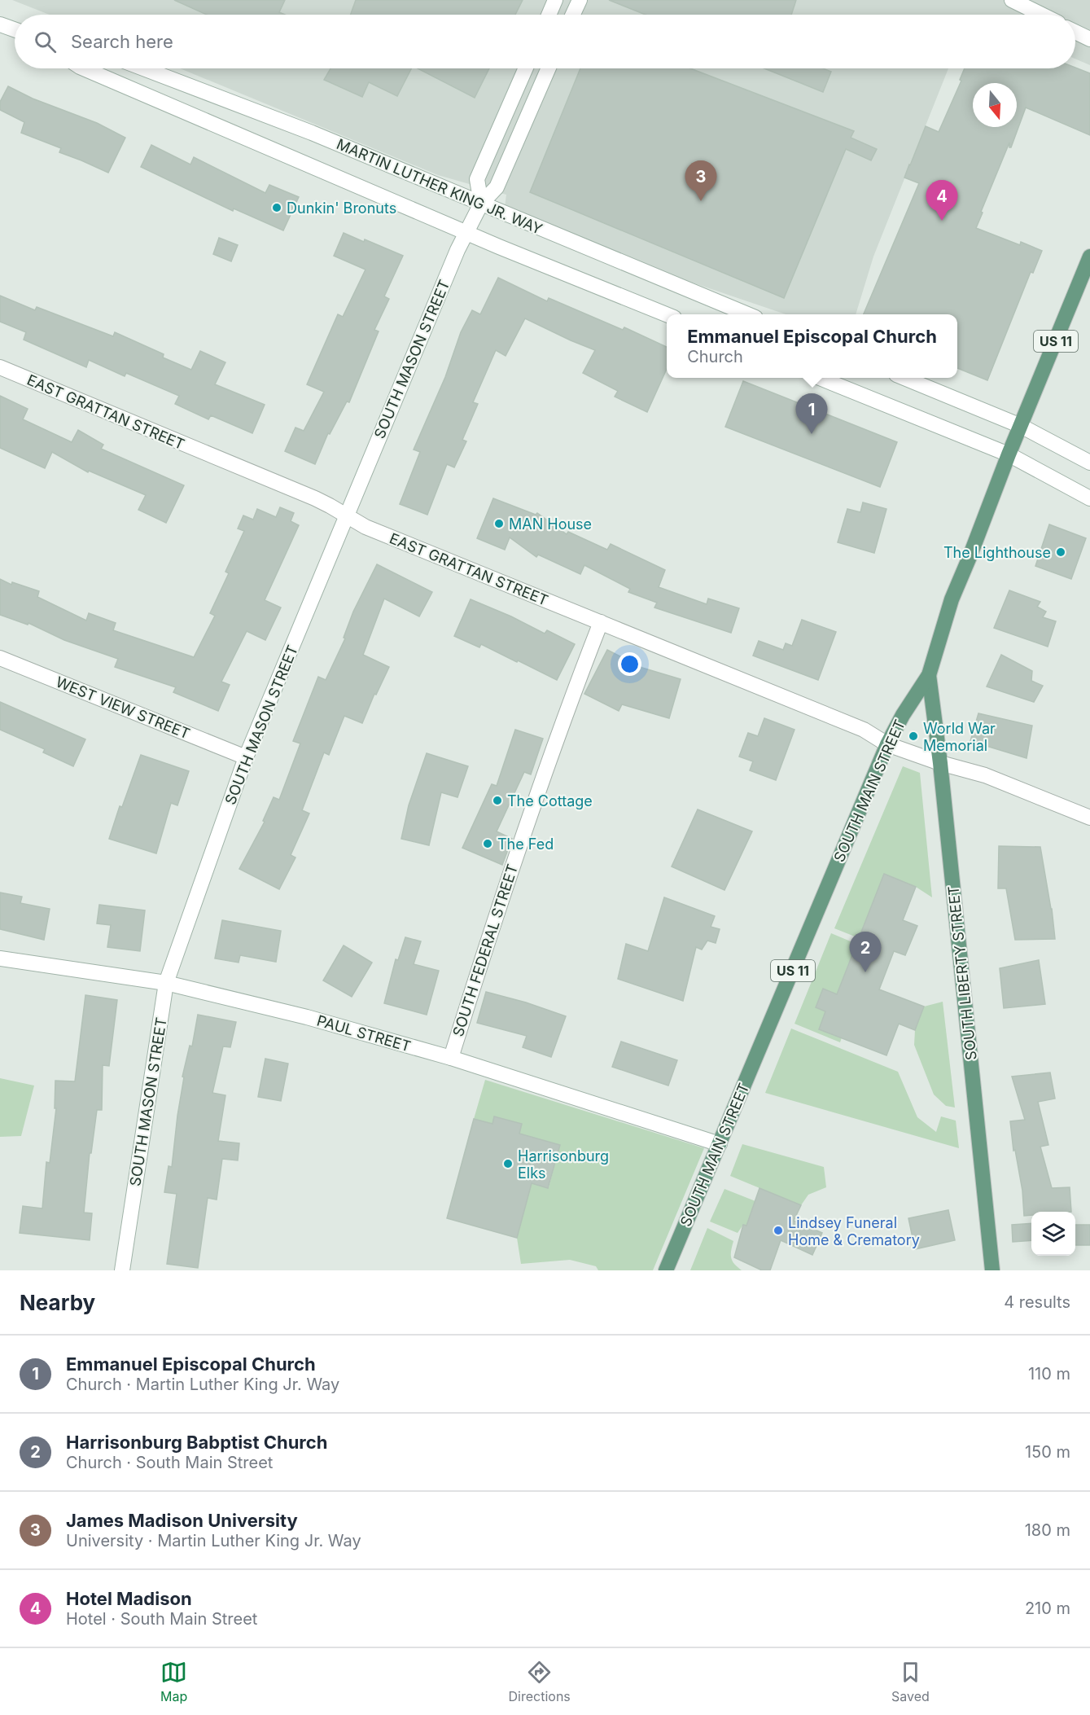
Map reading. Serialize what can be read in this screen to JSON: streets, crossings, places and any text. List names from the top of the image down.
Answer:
{
  "streets": {
    "main road": ["US 11", "SOUTH MAIN STREET", "SOUTH LIBERTY STREET"],
    "street": [
      "MARTIN LUTHER KING JR. WAY",
      "SOUTH MASON STREET",
      "EAST GRATTAN STREET",
      "WEST VIEW STREET",
      "SOUTH FEDERAL STREET",
      "PAUL STREET"
    ]
  },
  "crossings": [
    ["MARTIN LUTHER KING JR. WAY", "SOUTH MASON STREET"],
    ["SOUTH MASON STREET", "EAST GRATTAN STREET"],
    ["SOUTH MASON STREET", "WEST VIEW STREET"],
    ["SOUTH MASON STREET", "PAUL STREET"],
    ["EAST GRATTAN STREET", "SOUTH MAIN STREET"],
    ["EAST GRATTAN STREET", "SOUTH FEDERAL STREET"],
    ["EAST GRATTAN STREET", "SOUTH LIBERTY STREET"],
    ["SOUTH MAIN STREET", "SOUTH LIBERTY STREET"],
    ["SOUTH MAIN STREET", "PAUL STREET"],
    ["SOUTH FEDERAL STREET", "PAUL STREET"]
  ],
  "places": [
    "Dunkin' Bronuts",
    "MAN House",
    "The Lighthouse",
    "World War Memorial",
    "The Cottage",
    "The Fed",
    "Harrisonburg Elks",
    "Lindsey Funeral Home & Crematory"
  ],
  "north": "bottom",
  "page": {
    "search": "Search here",
    "pins": [
      "3",
      "4",
      "1",
      "2"
    ],
    "popup": ["Emmanuel Episcopal Church", "Church"],
    "heading": ["Nearby", "4 results"],
    "list": [
      {
        "mark": "1",
        "name": "Emmanuel Episcopal Church",
        "note": "Church · Martin Luther King Jr. Way",
        "value": "110 m"
      },
      {
        "mark": "2",
        "name": "Harrisonburg Babptist Church",
        "note": "Church · South Main Street",
        "value": "150 m"
      },
      {
        "mark": "3",
        "name": "James Madison University",
        "note": "University · Martin Luther King Jr. Way",
        "value": "180 m"
      },
      {
        "mark": "4",
        "name": "Hotel Madison",
        "note": "Hotel · South Main Street",
        "value": "210 m"
      }
    ],
    "nav": ["Map", "Directions", "Saved"]
  }
}
